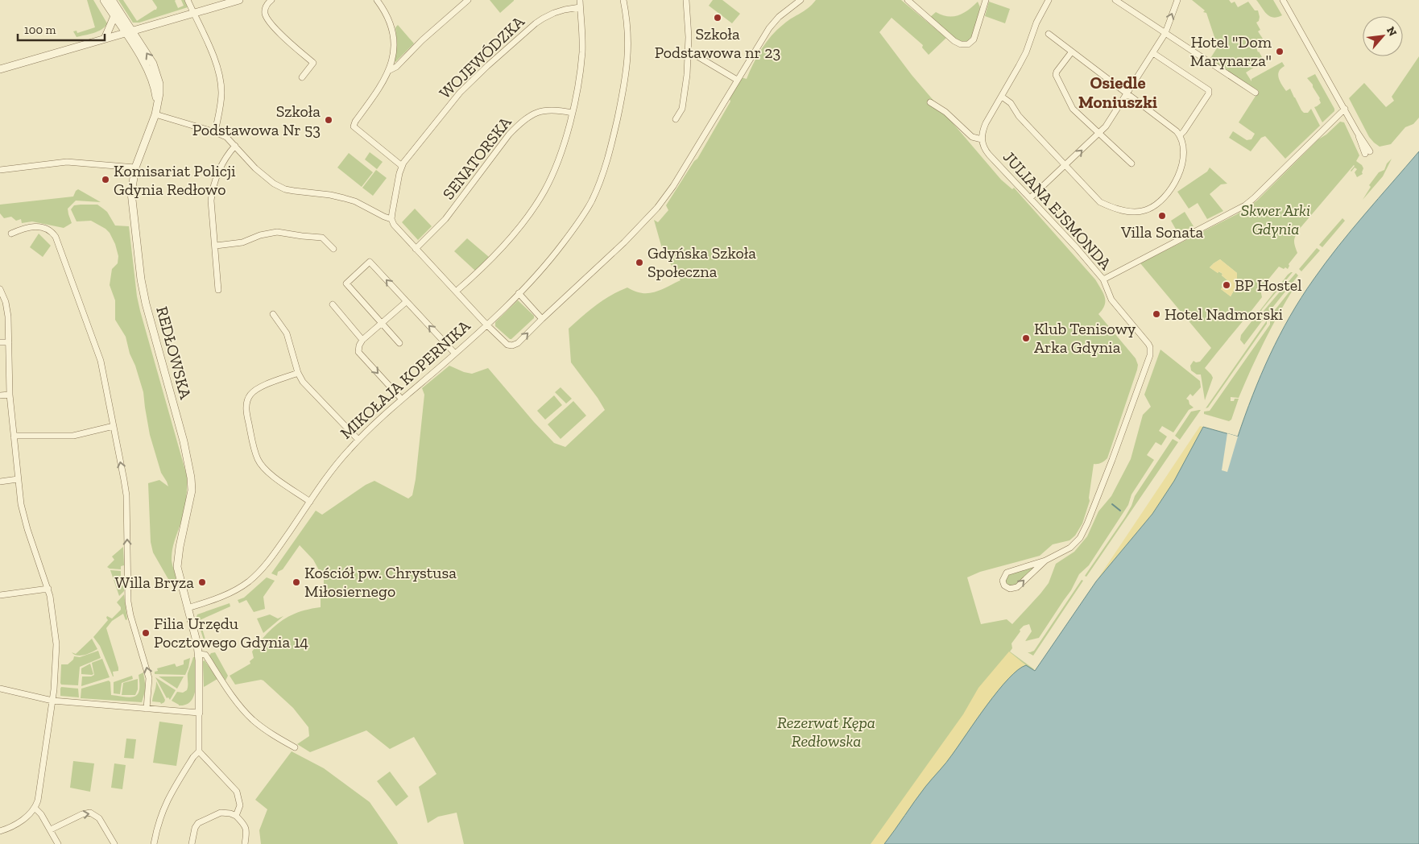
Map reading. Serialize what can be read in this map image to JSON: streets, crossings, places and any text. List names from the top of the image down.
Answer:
{
  "streets": {
    "street": [
      "WOJEWÓDZKA",
      "SENATORSKA",
      "JULIANA EJSMONDA",
      "REDŁOWSKA",
      "MIKOŁAJA KOPERNIKA"
    ]
  },
  "crossings": [
    ["REDŁOWSKA", "MIKOŁAJA KOPERNIKA"]
  ],
  "districts": ["Osiedle Moniuszki"],
  "parks": ["Skwer Arki Gdynia", "Rezerwat Kępa Redłowska"],
  "places": [
    "Szkoła Podstawowa nr 23",
    "Hotel \"Dom Marynarza\"",
    "Szkoła Podstawowa Nr 53",
    "Komisariat Policji Gdynia Redłowo",
    "Villa Sonata",
    "Gdyńska Szkoła Społeczna",
    "BP Hostel",
    "Hotel Nadmorski",
    "Klub Tenisowy Arka Gdynia",
    "Willa Bryza",
    "Kościół pw. Chrystusa Miłosiernego",
    "Filia Urzędu Pocztowego Gdynia 14"
  ],
  "scale_bar": "100 m",
  "north": "top right"
}
